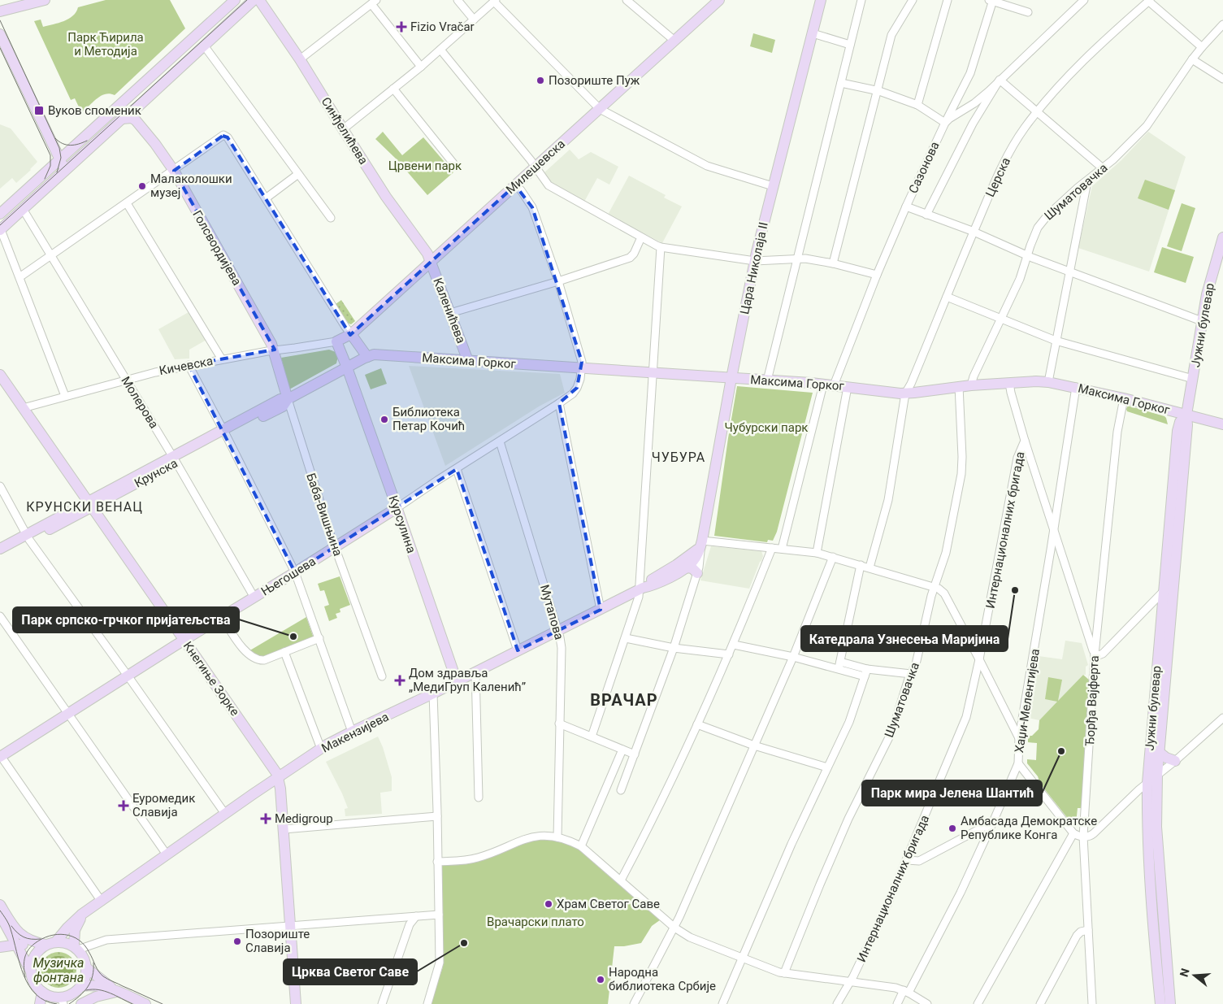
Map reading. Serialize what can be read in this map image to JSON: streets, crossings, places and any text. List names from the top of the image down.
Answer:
{
  "streets": {
    "main road": [
      "Синђелићева",
      "Милешевска",
      "Голсвордијева",
      "Цара Николаја II",
      "Каленићева",
      "Јужни булевар",
      "Максима Горког",
      "Кичевска",
      "Крунска",
      "Баба-Вишњина",
      "Курсулина",
      "Његошева",
      "Кнегиње Зорке",
      "Макензијева"
    ],
    "street": [
      "Сазонова",
      "Церска",
      "Шуматовачка",
      "Молерова",
      "Интернационалних бригада",
      "Мутапова",
      "Хаџи-Мелентијева",
      "Ђорђа Вајферта"
    ]
  },
  "crossings": [
    ["Синђелићева", "Милешевска"],
    ["Синђелићева", "Каленићева"],
    ["Милешевска", "Каленићева"],
    ["Милешевска", "Кичевска"],
    ["Сазонова", "Максима Горког"],
    ["Церска", "Максима Горког"],
    ["Шуматовачка", "Максима Горког"],
    ["Голсвордијева", "Кичевска"],
    ["Голсвордијева", "Баба-Вишњина"],
    ["Цара Николаја II", "Максима Горког"],
    ["Цара Николаја II", "Макензијева"],
    ["Каленићева", "Максима Горког"],
    ["Јужни булевар", "Максима Горког"],
    ["Максима Горког", "Крунска"],
    ["Максима Горког", "Његошева"],
    ["Максима Горког", "Хаџи-Мелентијева"],
    ["Максима Горког", "Ђорђа Вајферта"],
    ["Кичевска", "Молерова"],
    ["Кичевска", "Баба-Вишњина"],
    ["Кичевска", "Курсулина"],
    ["Кичевска", "Кнегиње Зорке"],
    ["Молерова", "Крунска"],
    ["Молерова", "Његошева"],
    ["Крунска", "Баба-Вишњина"],
    ["Крунска", "Курсулина"],
    ["Крунска", "Кнегиње Зорке"],
    ["Баба-Вишњина", "Његошева"],
    ["Курсулина", "Његошева"],
    ["Курсулина", "Макензијева"],
    ["Његошева", "Мутапова"],
    ["Његошева", "Кнегиње Зорке"],
    ["Мутапова", "Макензијева"],
    ["Кнегиње Зорке", "Макензијева"]
  ],
  "districts": ["ЧУБУРА", "КРУНСКИ ВЕНАЦ", "ВРАЧАР"],
  "water": ["Музичка фонтана"],
  "parks": [
    "Парк Ћирила и Методија",
    "Црвени парк",
    "Чубурски парк",
    "Врачарски плато"
  ],
  "places": {
    "health": [
      "Fizio Vračar",
      "Дом здравља „МедиГруп Каленић”",
      "Еуромедик Славија",
      "Medigroup"
    ],
    "other": [
      "Позориште Пуж",
      "Малаколошки музеј",
      "Библиотека Петар Кочић",
      "Катедрала Узнесења Маријина",
      "Парк српско-грчког пријатељства",
      "Парк мира Јелена Шантић",
      "Амбасада Демократске Републике Конга",
      "Храм Светог Саве",
      "Позориште Славија",
      "Црква Светог Саве",
      "Народна библиотека Србије"
    ],
    "transit": ["Вуков споменик"]
  },
  "north": "left"
}
